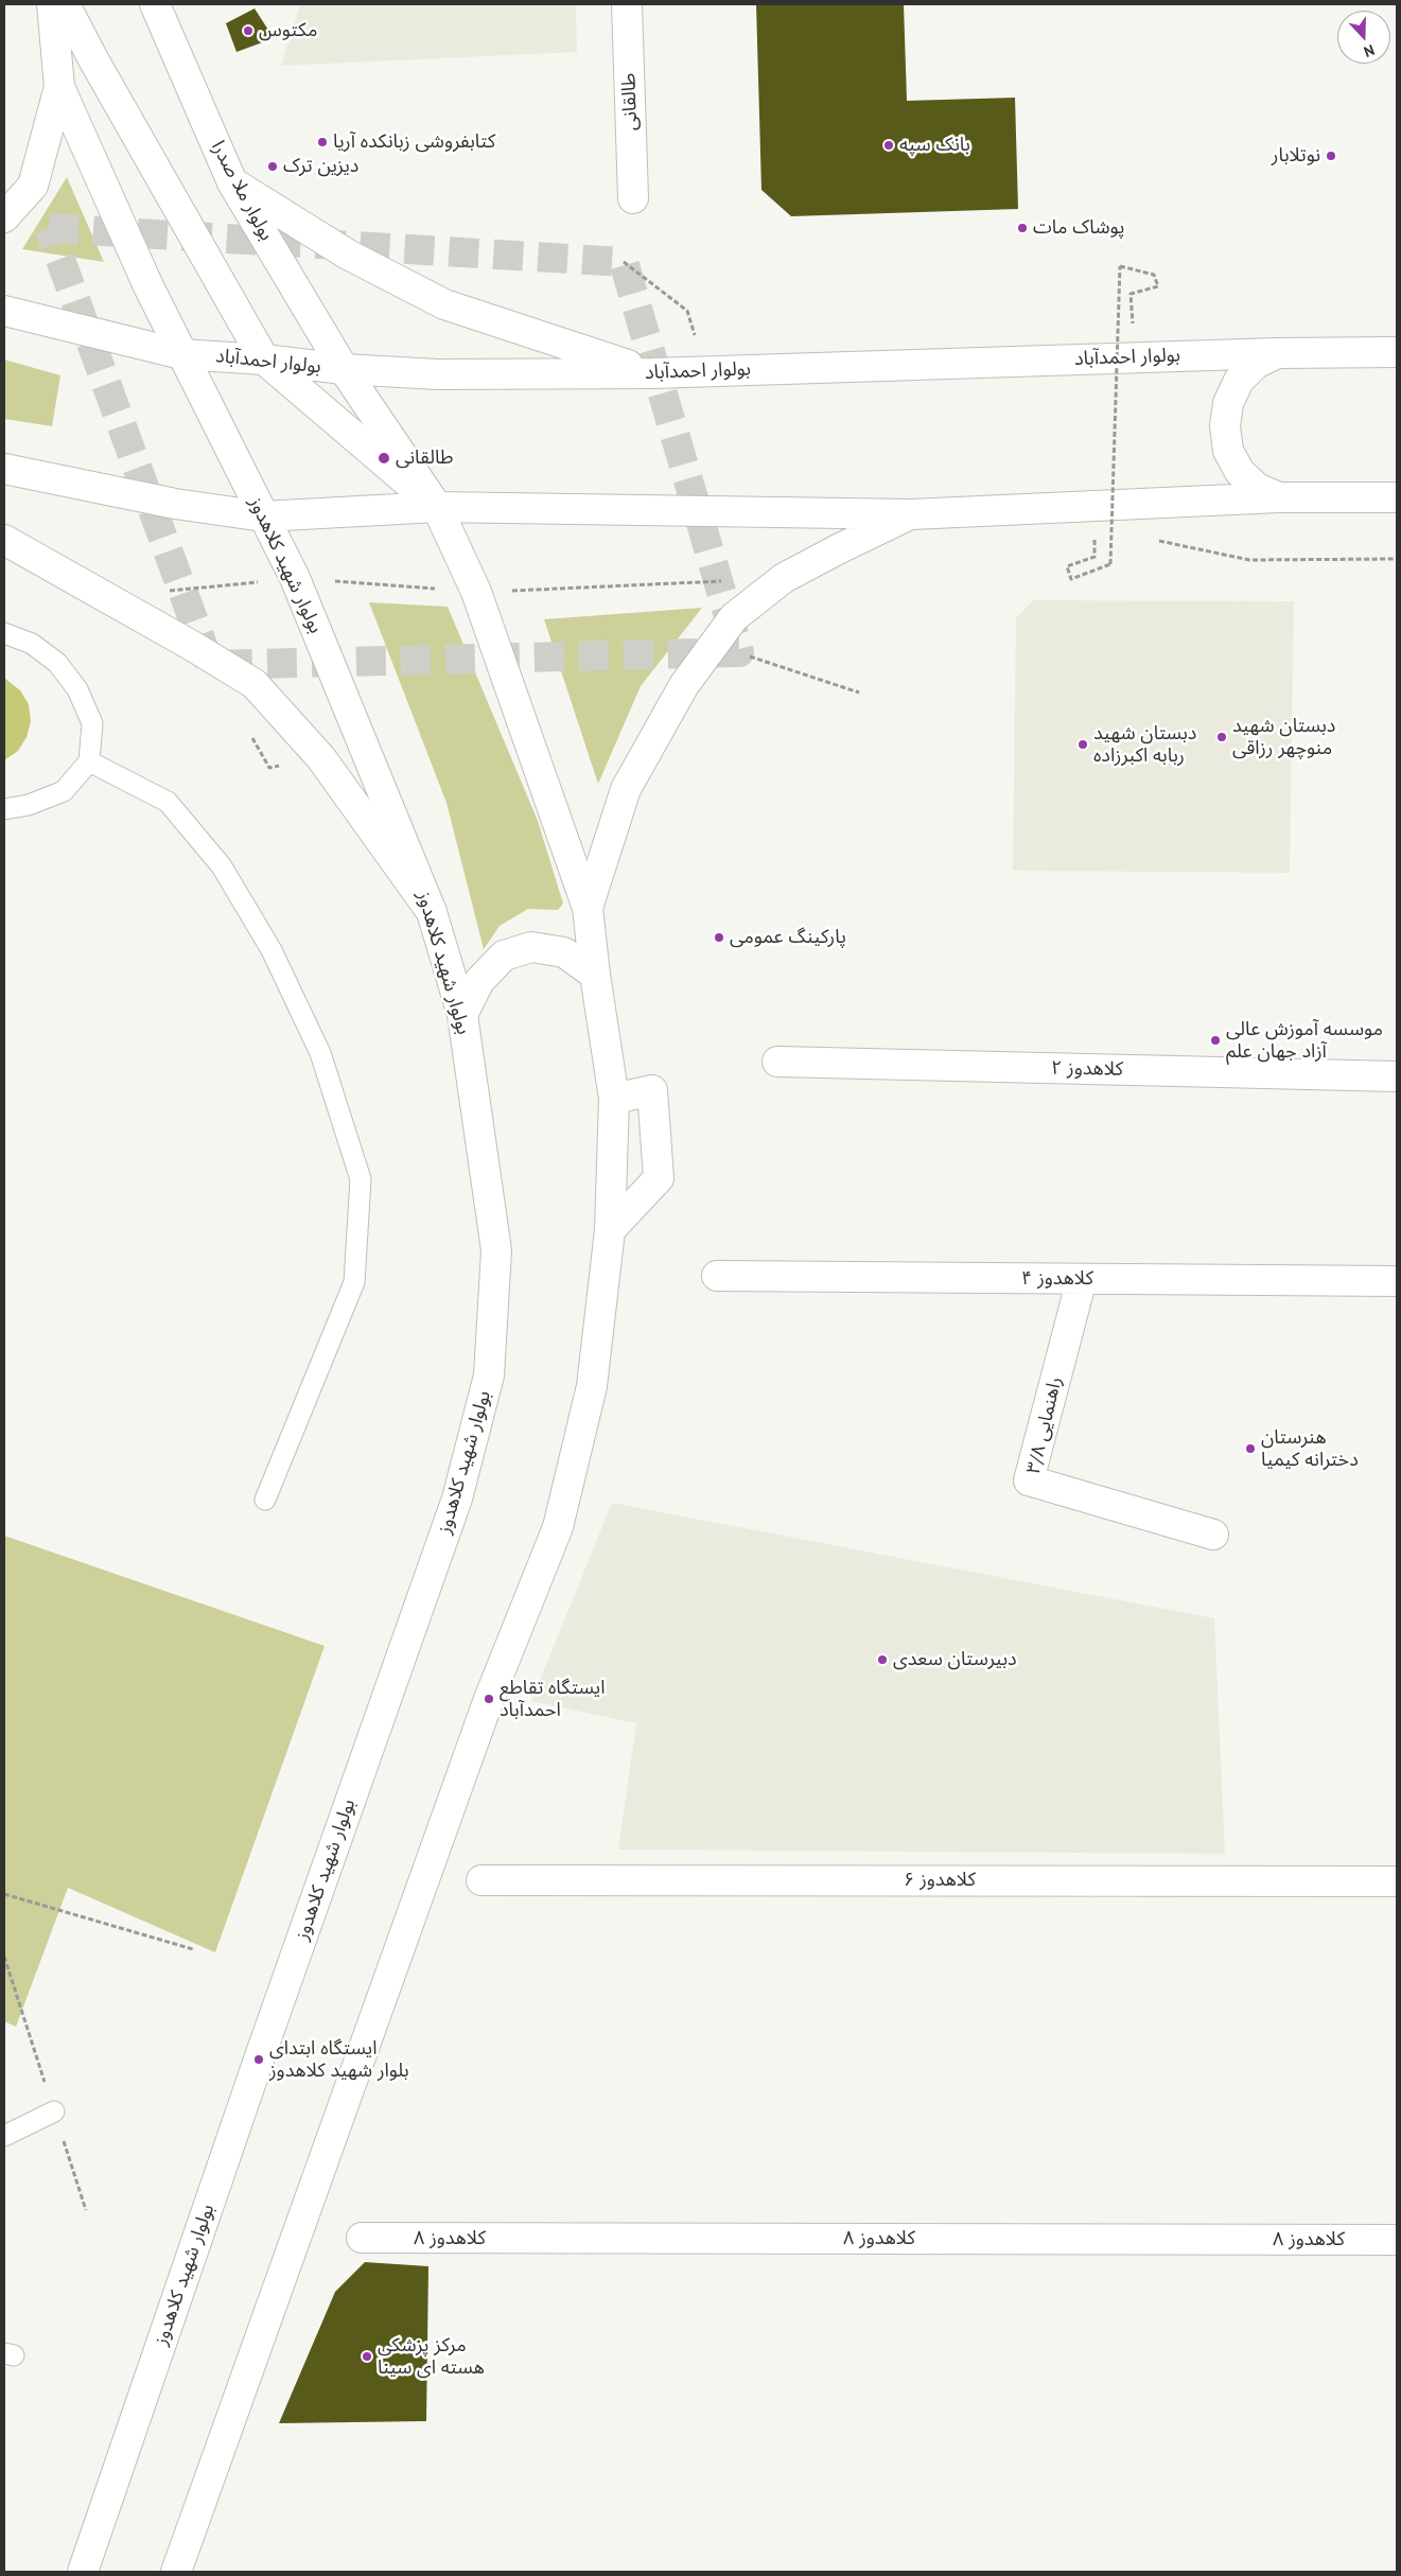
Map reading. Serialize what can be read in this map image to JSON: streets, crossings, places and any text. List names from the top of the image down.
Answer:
{
  "streets": {
    "main road": [
      "طالقانی",
      "بولوار ملا صدرا",
      "بولوار احمدآباد",
      "بولوار شهید کلاهدوز",
      "کلاهدوز ۲",
      "کلاهدوز ۴",
      "راهنمایی ۳/۸",
      "کلاهدوز ۶",
      "کلاهدوز ۸"
    ]
  },
  "crossings": [
    ["بولوار ملا صدرا", "بولوار احمدآباد"],
    ["بولوار احمدآباد", "بولوار شهید کلاهدوز"],
    ["کلاهدوز ۴", "راهنمایی ۳/۸"]
  ],
  "places": [
    "مکتوس",
    "کتابفروشی زبانکده آریا",
    "بانک سپه",
    "نوتلابار",
    "دیزین ترک",
    "پوشاک مات",
    "طالقانی",
    "دبستان شهید منوچهر رزاقی",
    "دبستان شهید ربابه اکبرزاده",
    "پارکینگ عمومی",
    "موسسه آموزش عالی آزاد جهان علم",
    "هنرستان دخترانه کیمیا",
    "دبیرستان سعدی",
    "ایستگاه تقاطع احمدآباد",
    "ایستگاه ابتدای بلوار شهید کلاهدوز",
    "مرکز پزشکی هسته ای سینا"
  ],
  "north": "bottom"
}
